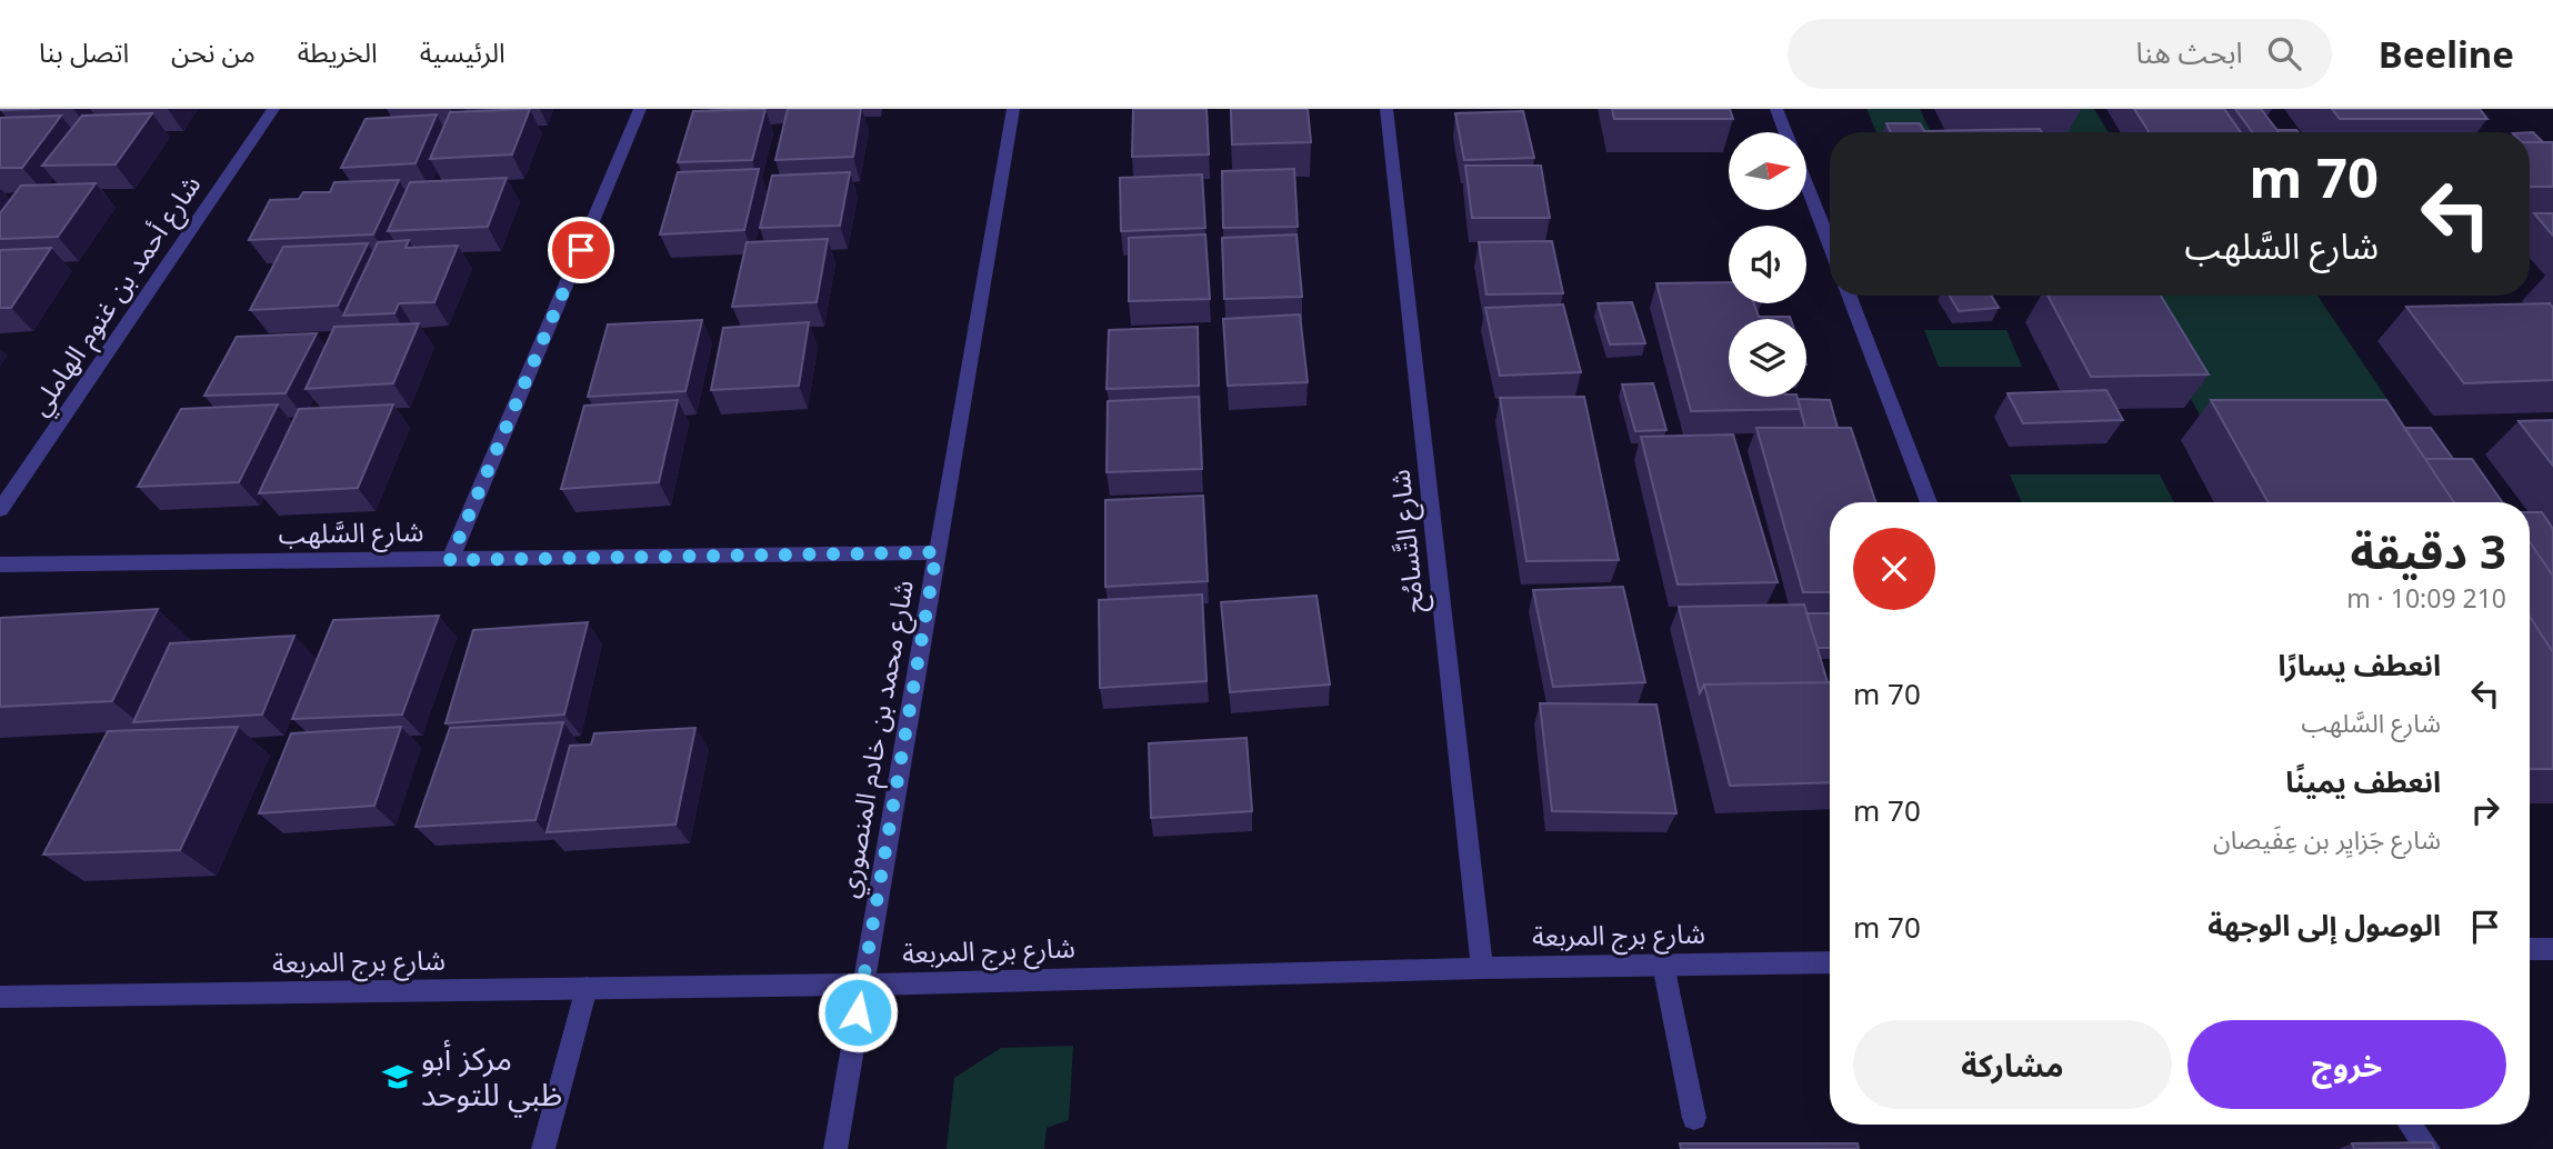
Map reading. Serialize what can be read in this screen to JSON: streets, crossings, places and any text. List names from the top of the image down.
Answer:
{
  "streets": {
    "street": [
      "شارع أحمد بن غنوم الهاملي",
      "شارع السَّلهب",
      "شارع التَّسامُح",
      "شارع محمد بن خادم المنصوري",
      "شارع برج المربعة"
    ]
  },
  "crossings": [
    ["شارع السَّلهب", "شارع محمد بن خادم المنصوري"],
    ["شارع التَّسامُح", "شارع برج المربعة"],
    ["شارع محمد بن خادم المنصوري", "شارع برج المربعة"]
  ],
  "places": {
    "school or university": ["مركز أبو ظبي للتوحد"]
  },
  "north": "right",
  "page": {
    "header": "Beeline",
    "search": "ابحث هنا",
    "nav": [
      "الرئيسية",
      "الخريطة",
      "من نحن",
      "اتصل بنا"
    ],
    "turn": ["70 m", "شارع السَّلهب"],
    "heading": ["3 دقيقة", "210 m · 10:09"],
    "list": [
      {
        "name": "انعطف يسارًا",
        "note": "شارع السَّلهب",
        "value": "70 m"
      },
      {
        "name": "انعطف يمينًا",
        "note": "شارع جَزايِر بن عِفَيصان",
        "value": "70 m"
      },
      {
        "name": "الوصول إلى الوجهة",
        "value": "70 m"
      }
    ],
    "buttons": ["خروج", "مشاركة"]
  }
}
